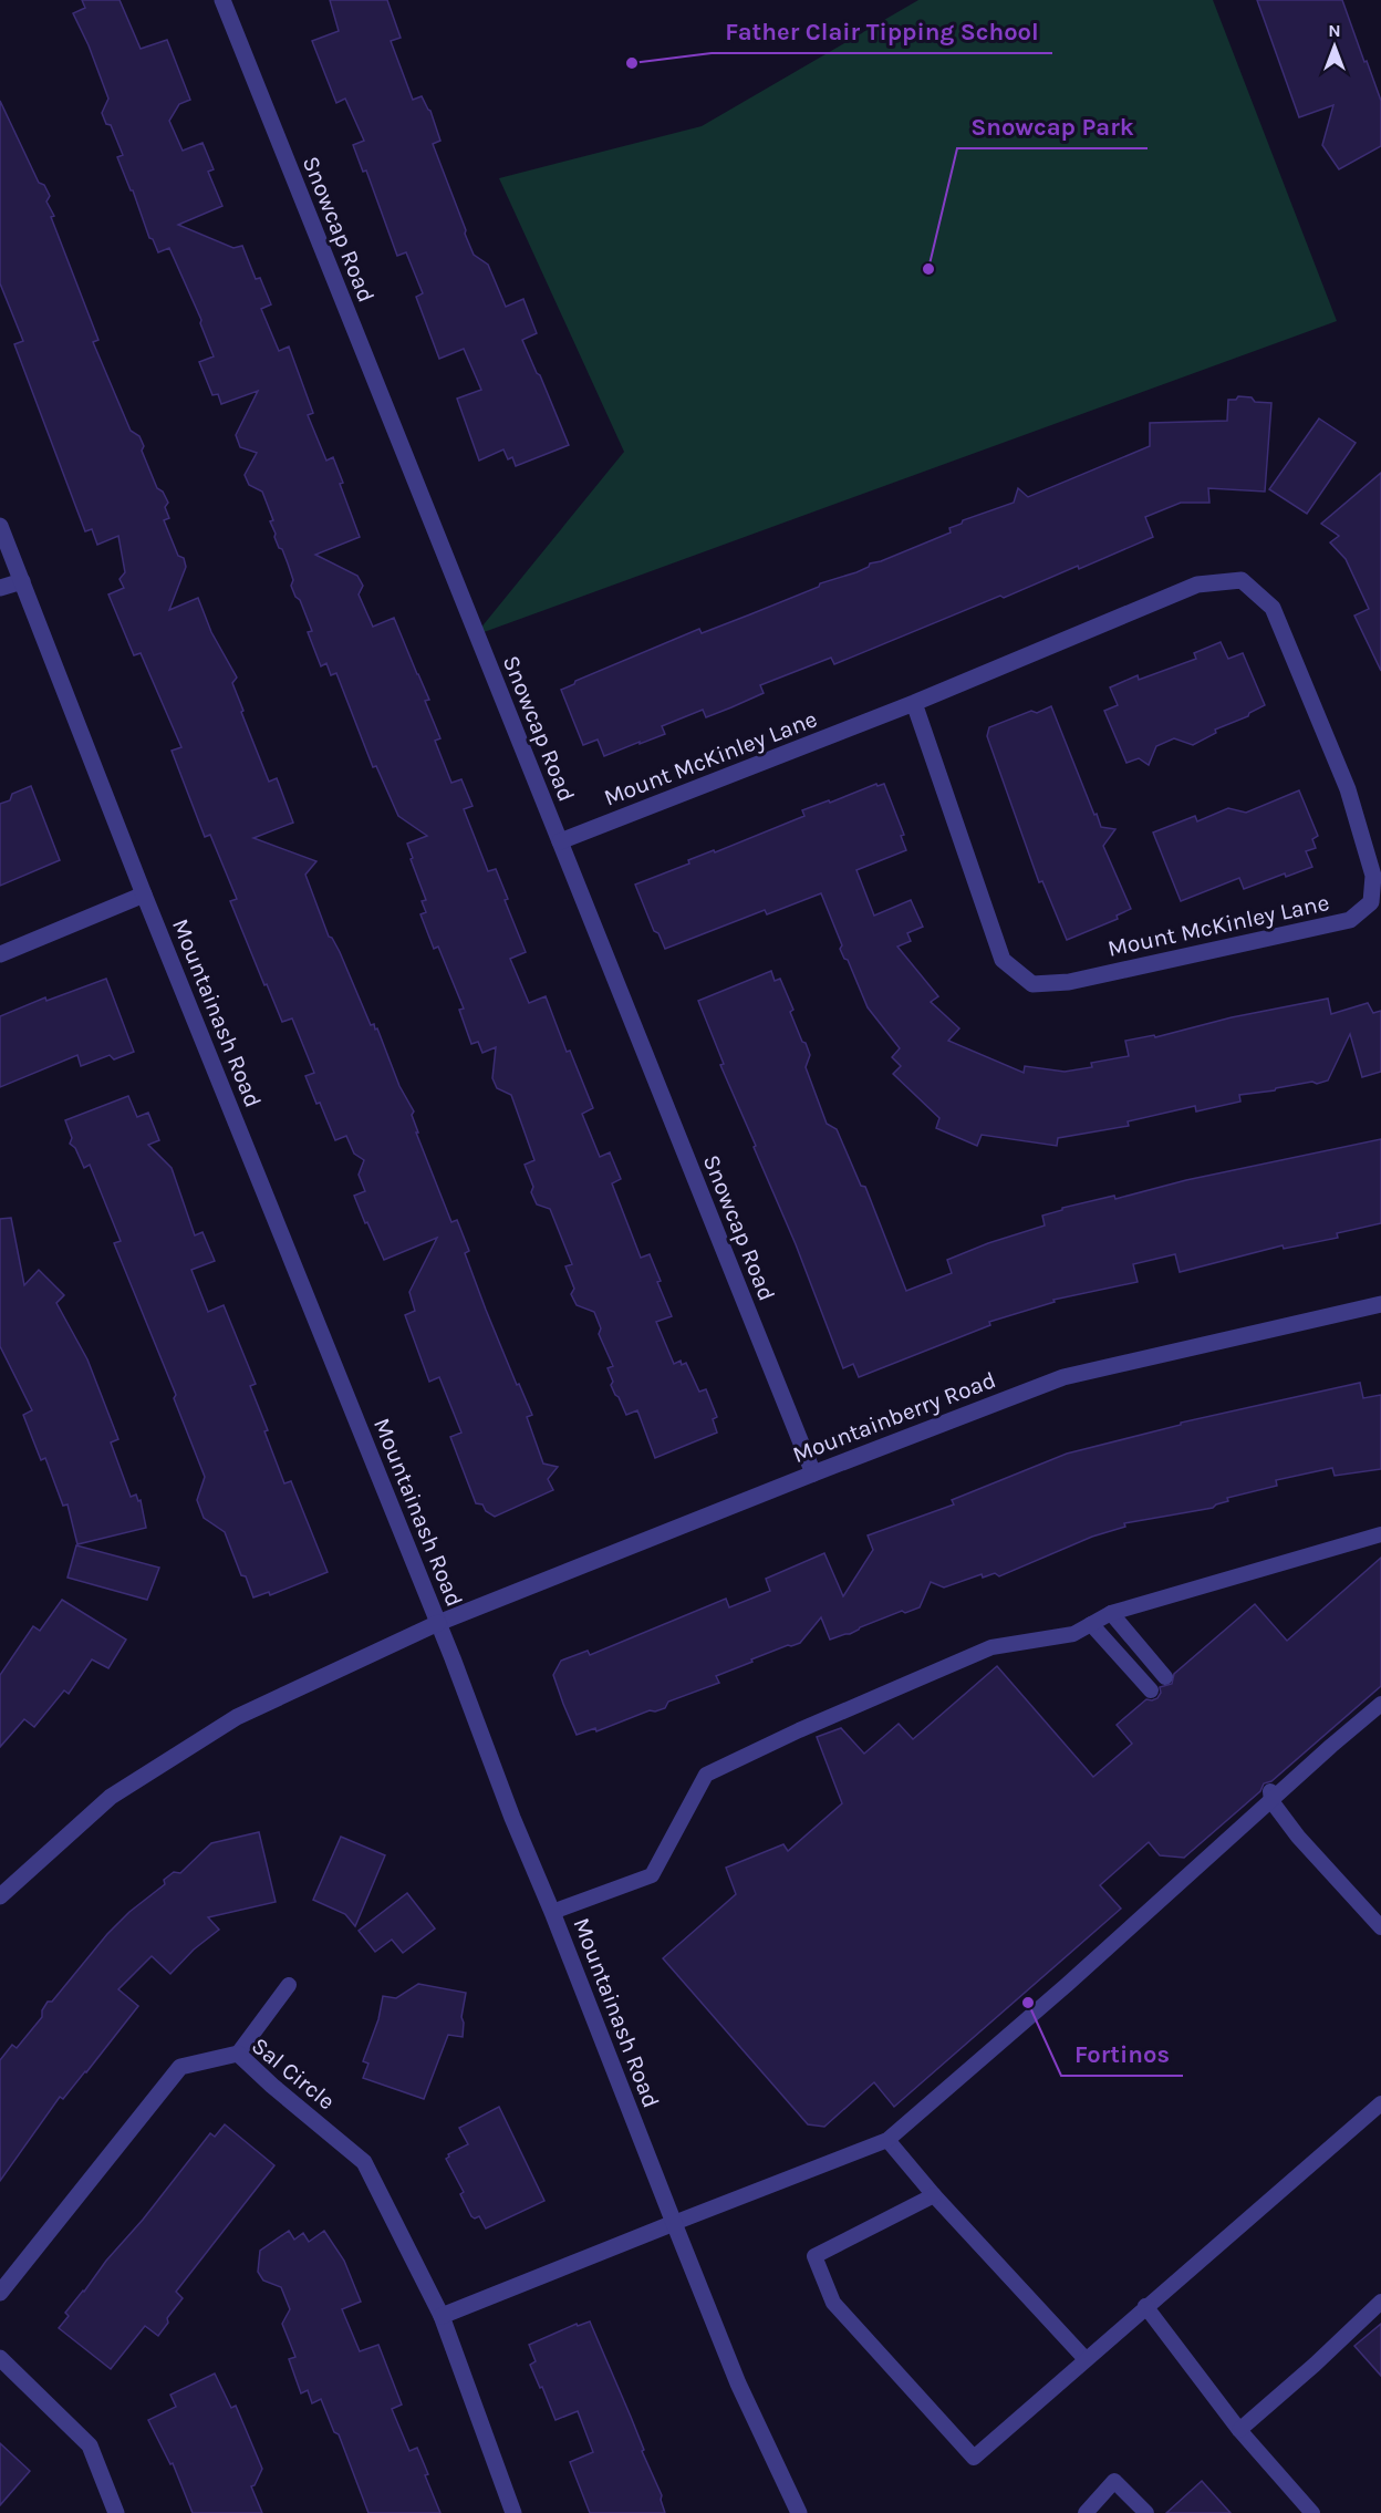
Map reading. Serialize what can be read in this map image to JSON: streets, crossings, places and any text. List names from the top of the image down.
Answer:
{
  "streets": {
    "street": [
      "Snowcap Road",
      "Mount McKinley Lane",
      "Mountainash Road",
      "Mountainberry Road",
      "Sal Circle"
    ]
  },
  "crossings": [
    ["Snowcap Road", "Mount McKinley Lane"],
    ["Snowcap Road", "Mountainberry Road"],
    ["Mountainash Road", "Mountainberry Road"]
  ],
  "places": ["Father Clair Tipping School", "Snowcap Park", "Fortinos"],
  "north": "top"
}
